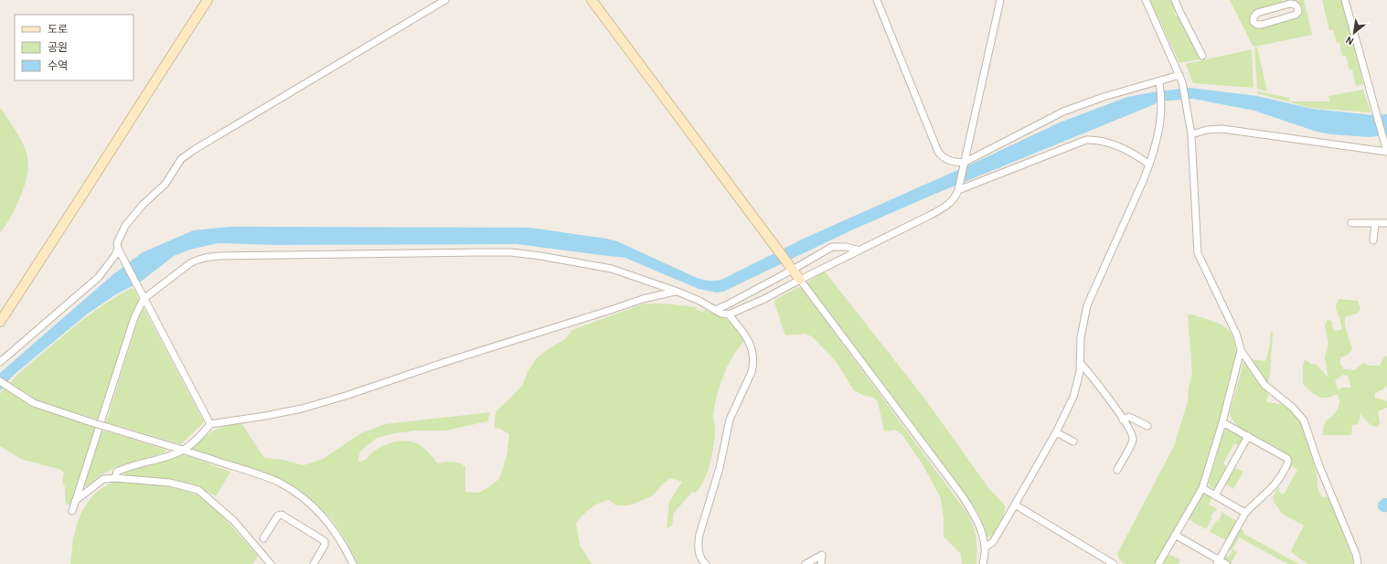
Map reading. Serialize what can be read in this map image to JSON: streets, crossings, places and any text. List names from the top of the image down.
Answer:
{
  "legend": ["도로", "공원", "수역"],
  "north": "bottom left"
}
